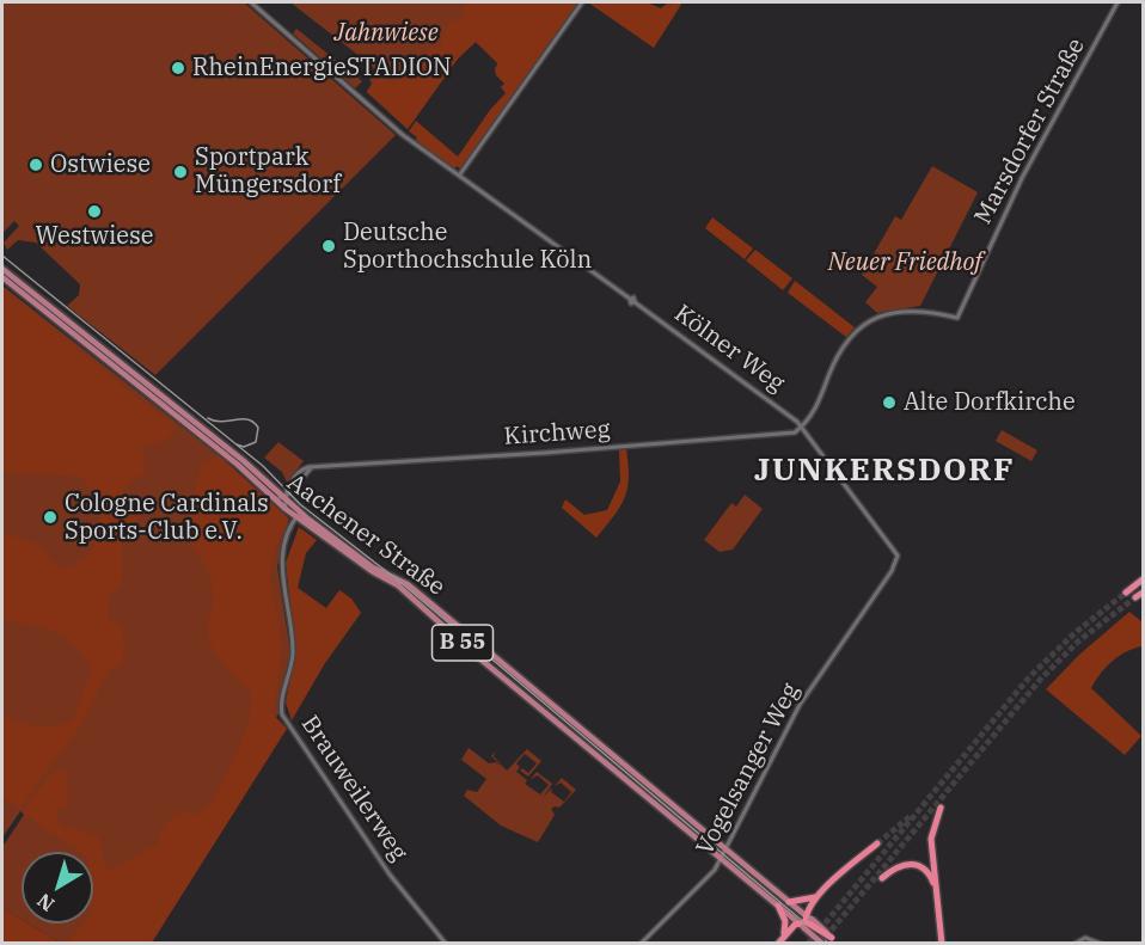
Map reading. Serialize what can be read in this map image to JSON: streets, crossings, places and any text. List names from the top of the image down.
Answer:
{
  "streets": {
    "main road": ["Aachener Straße", "B 55"],
    "street": [
      "Marsdorfer Straße",
      "Kölner Weg",
      "Kirchweg",
      "Vogelsanger Weg",
      "Brauweilerweg"
    ]
  },
  "crossings": [
    ["Marsdorfer Straße", "Kölner Weg"],
    ["Marsdorfer Straße", "Kirchweg"],
    ["Kölner Weg", "Kirchweg"],
    ["Kölner Weg", "Vogelsanger Weg"],
    ["Aachener Straße", "Vogelsanger Weg"],
    ["Aachener Straße", "Brauweilerweg"]
  ],
  "districts": ["JUNKERSDORF"],
  "parks": ["Jahnwiese", "Neuer Friedhof"],
  "places": [
    "RheinEnergieSTADION",
    "Ostwiese",
    "Sportpark Müngersdorf",
    "Westwiese",
    "Deutsche Sporthochschule Köln",
    "Alte Dorfkirche",
    "Cologne Cardinals Sports-Club e.V."
  ],
  "north": "bottom left"
}
